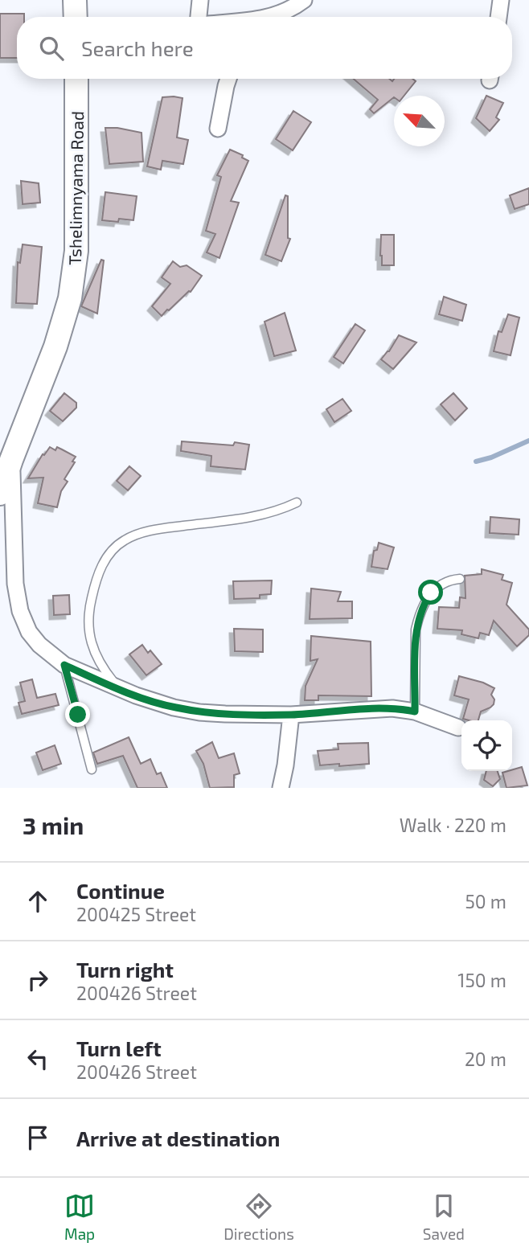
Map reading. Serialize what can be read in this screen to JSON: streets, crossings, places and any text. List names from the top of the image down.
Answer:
{
  "streets": {
    "street": ["Tshelimnyama Road"]
  },
  "north": "top left",
  "page": {
    "search": "Search here",
    "heading": ["3 min", "Walk · 220 m"],
    "list": [
      ["Continue", "200425 Street", "50 m"],
      ["Turn right", "200426 Street", "150 m"],
      ["Turn left", "200426 Street", "20 m"],
      "Arrive at destination"
    ],
    "nav": ["Map", "Directions", "Saved"]
  }
}
